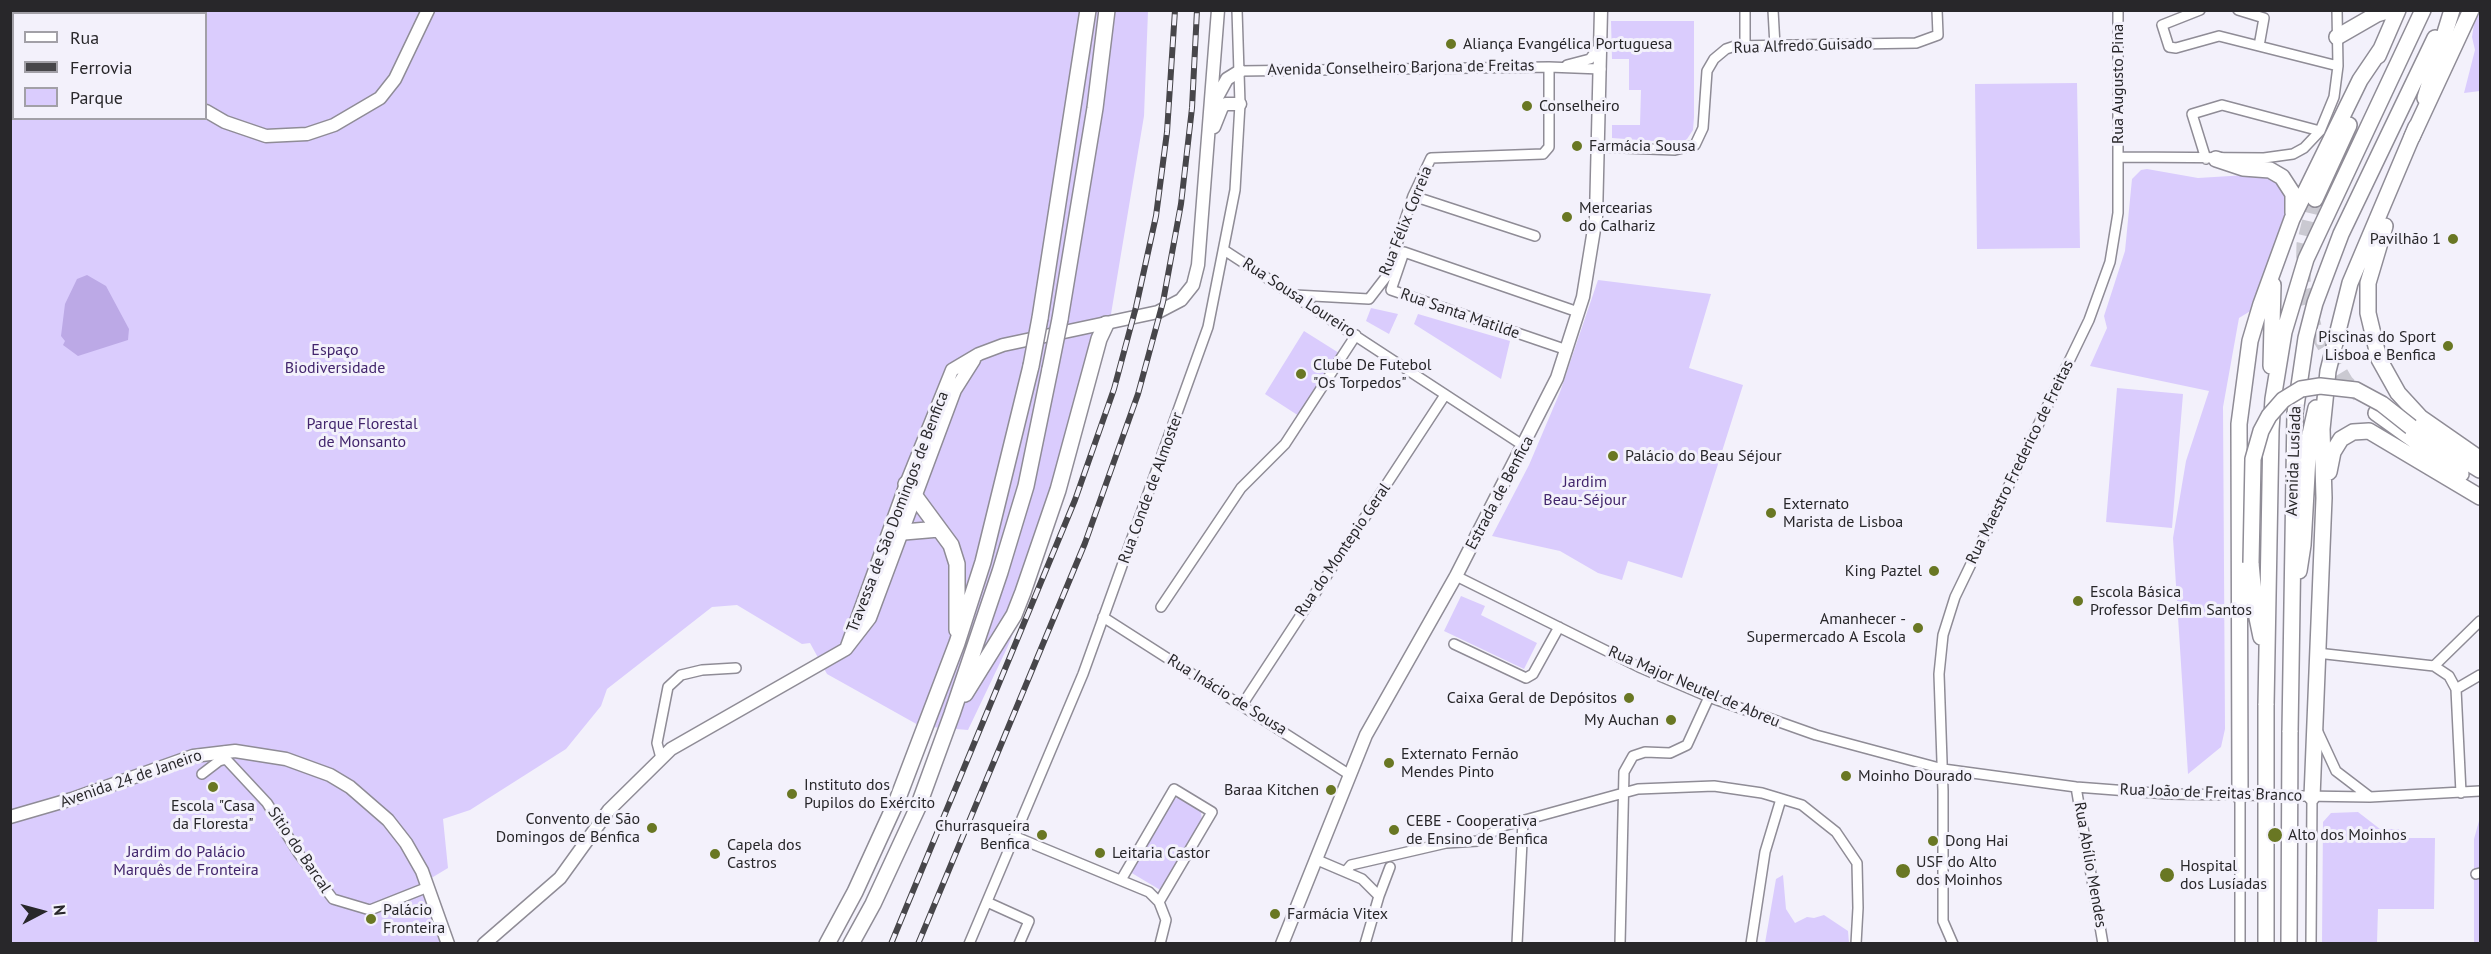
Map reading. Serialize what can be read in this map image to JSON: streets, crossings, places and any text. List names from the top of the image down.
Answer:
{
  "streets": {
    "main road": ["Avenida Lusíada"],
    "street": [
      "Rua Alfredo Guisado",
      "Avenida Conselheiro Barjona de Freitas",
      "Rua Augusto Pina",
      "Rua Félix Correia",
      "Rua Sousa Loureiro",
      "Rua Santa Matilde",
      "Rua Maestro Frederico de Freitas",
      "Rua Conde de Almoster",
      "Estrada de Benfica",
      "Travessa de São Domingos de Benfica",
      "Rua do Montepio Geral",
      "Rua Major Neutel de Abreu",
      "Rua Inácio de Sousa",
      "Avenida 24 de Janeiro",
      "Rua João de Freitas Branco",
      "Sitio do Barcal",
      "Rua Abílio Mendes"
    ]
  },
  "crossings": [
    ["Rua Alfredo Guisado", "Estrada de Benfica"],
    ["Avenida Conselheiro Barjona de Freitas", "Rua Félix Correia"],
    ["Avenida Conselheiro Barjona de Freitas", "Rua Conde de Almoster"],
    ["Avenida Conselheiro Barjona de Freitas", "Estrada de Benfica"],
    ["Rua Augusto Pina", "Rua Maestro Frederico de Freitas"],
    ["Rua Félix Correia", "Rua Sousa Loureiro"],
    ["Rua Sousa Loureiro", "Rua Conde de Almoster"],
    ["Rua Sousa Loureiro", "Estrada de Benfica"],
    ["Rua Sousa Loureiro", "Rua do Montepio Geral"],
    ["Rua Santa Matilde", "Estrada de Benfica"],
    ["Rua Maestro Frederico de Freitas", "Rua Major Neutel de Abreu"],
    ["Rua Maestro Frederico de Freitas", "Rua João de Freitas Branco"],
    ["Rua Conde de Almoster", "Rua Inácio de Sousa"],
    ["Estrada de Benfica", "Rua Major Neutel de Abreu"],
    ["Estrada de Benfica", "Rua Inácio de Sousa"],
    ["Rua do Montepio Geral", "Rua Inácio de Sousa"],
    ["Rua Major Neutel de Abreu", "Rua João de Freitas Branco"],
    ["Avenida 24 de Janeiro", "Sitio do Barcal"],
    ["Rua João de Freitas Branco", "Rua Abílio Mendes"]
  ],
  "parks": [
    "Espaço Biodiversidade",
    "Parque Florestal de Monsanto",
    "Jardim Beau-Séjour",
    "Jardim do Palácio Marquês de Fronteira"
  ],
  "places": [
    "Aliança Evangélica Portuguesa",
    "Conselheiro",
    "Farmácia Sousa",
    "Mercearias do Calhariz",
    "Pavilhão 1",
    "Piscinas do Sport Lisboa e Benfica",
    "Clube De Futebol \"Os Torpedos\"",
    "Palácio do Beau Séjour",
    "Externato Marista de Lisboa",
    "King Paztel",
    "Escola Básica Professor Delfim Santos",
    "Amanhecer - Supermercado A Escola",
    "Caixa Geral de Depósitos",
    "My Auchan",
    "Externato Fernão Mendes Pinto",
    "Moinho Dourado",
    "Escola \"Casa da Floresta\"",
    "Baraa Kitchen",
    "Instituto dos Pupilos do Exército",
    "Convento de São Domingos de Benfica",
    "CEBE - Cooperativa de Ensino de Benfica",
    "Churrasqueira Benfica",
    "Alto dos Moinhos",
    "Dong Hai",
    "Leitaria Castor",
    "Capela dos Castros",
    "USF do Alto dos Moinhos",
    "Hospital dos Lusíadas",
    "Farmácia Vitex",
    "Palácio Fronteira"
  ],
  "legend": ["Rua", "Ferrovia", "Parque"],
  "north": "right"
}
